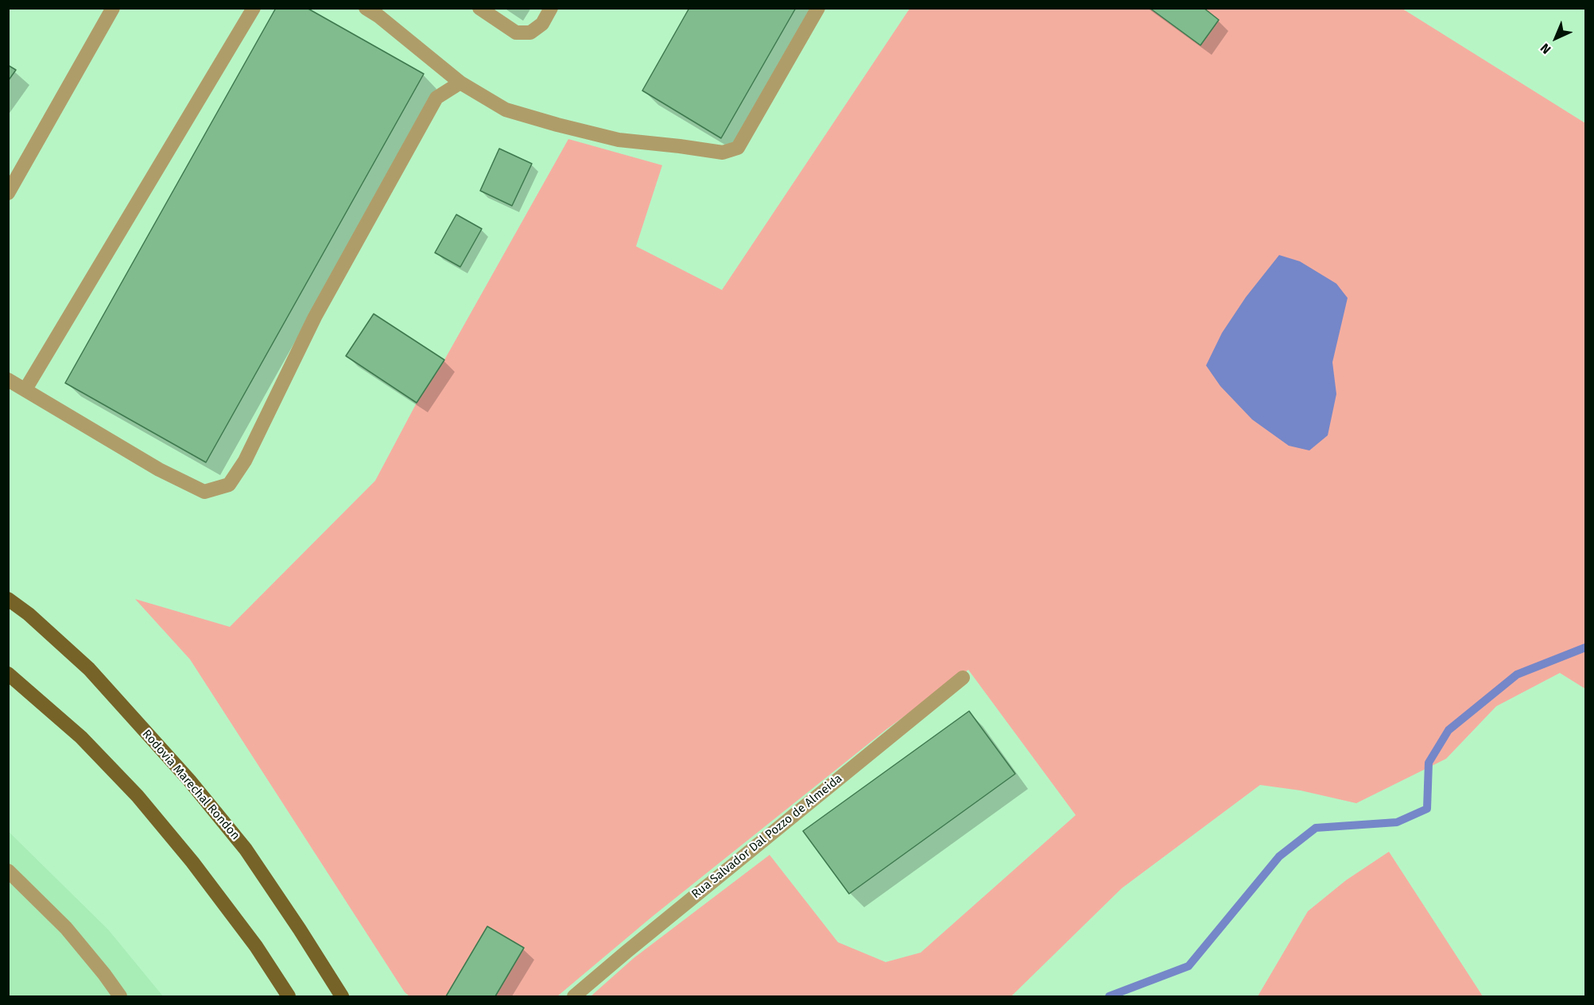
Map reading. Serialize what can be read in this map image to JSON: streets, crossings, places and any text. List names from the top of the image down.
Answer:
{
  "streets": {
    "main road": ["Rodovia Marechal Rondon"],
    "street": ["Rua Salvador Dal Pozzo de Almeida"]
  },
  "north": "bottom left"
}
